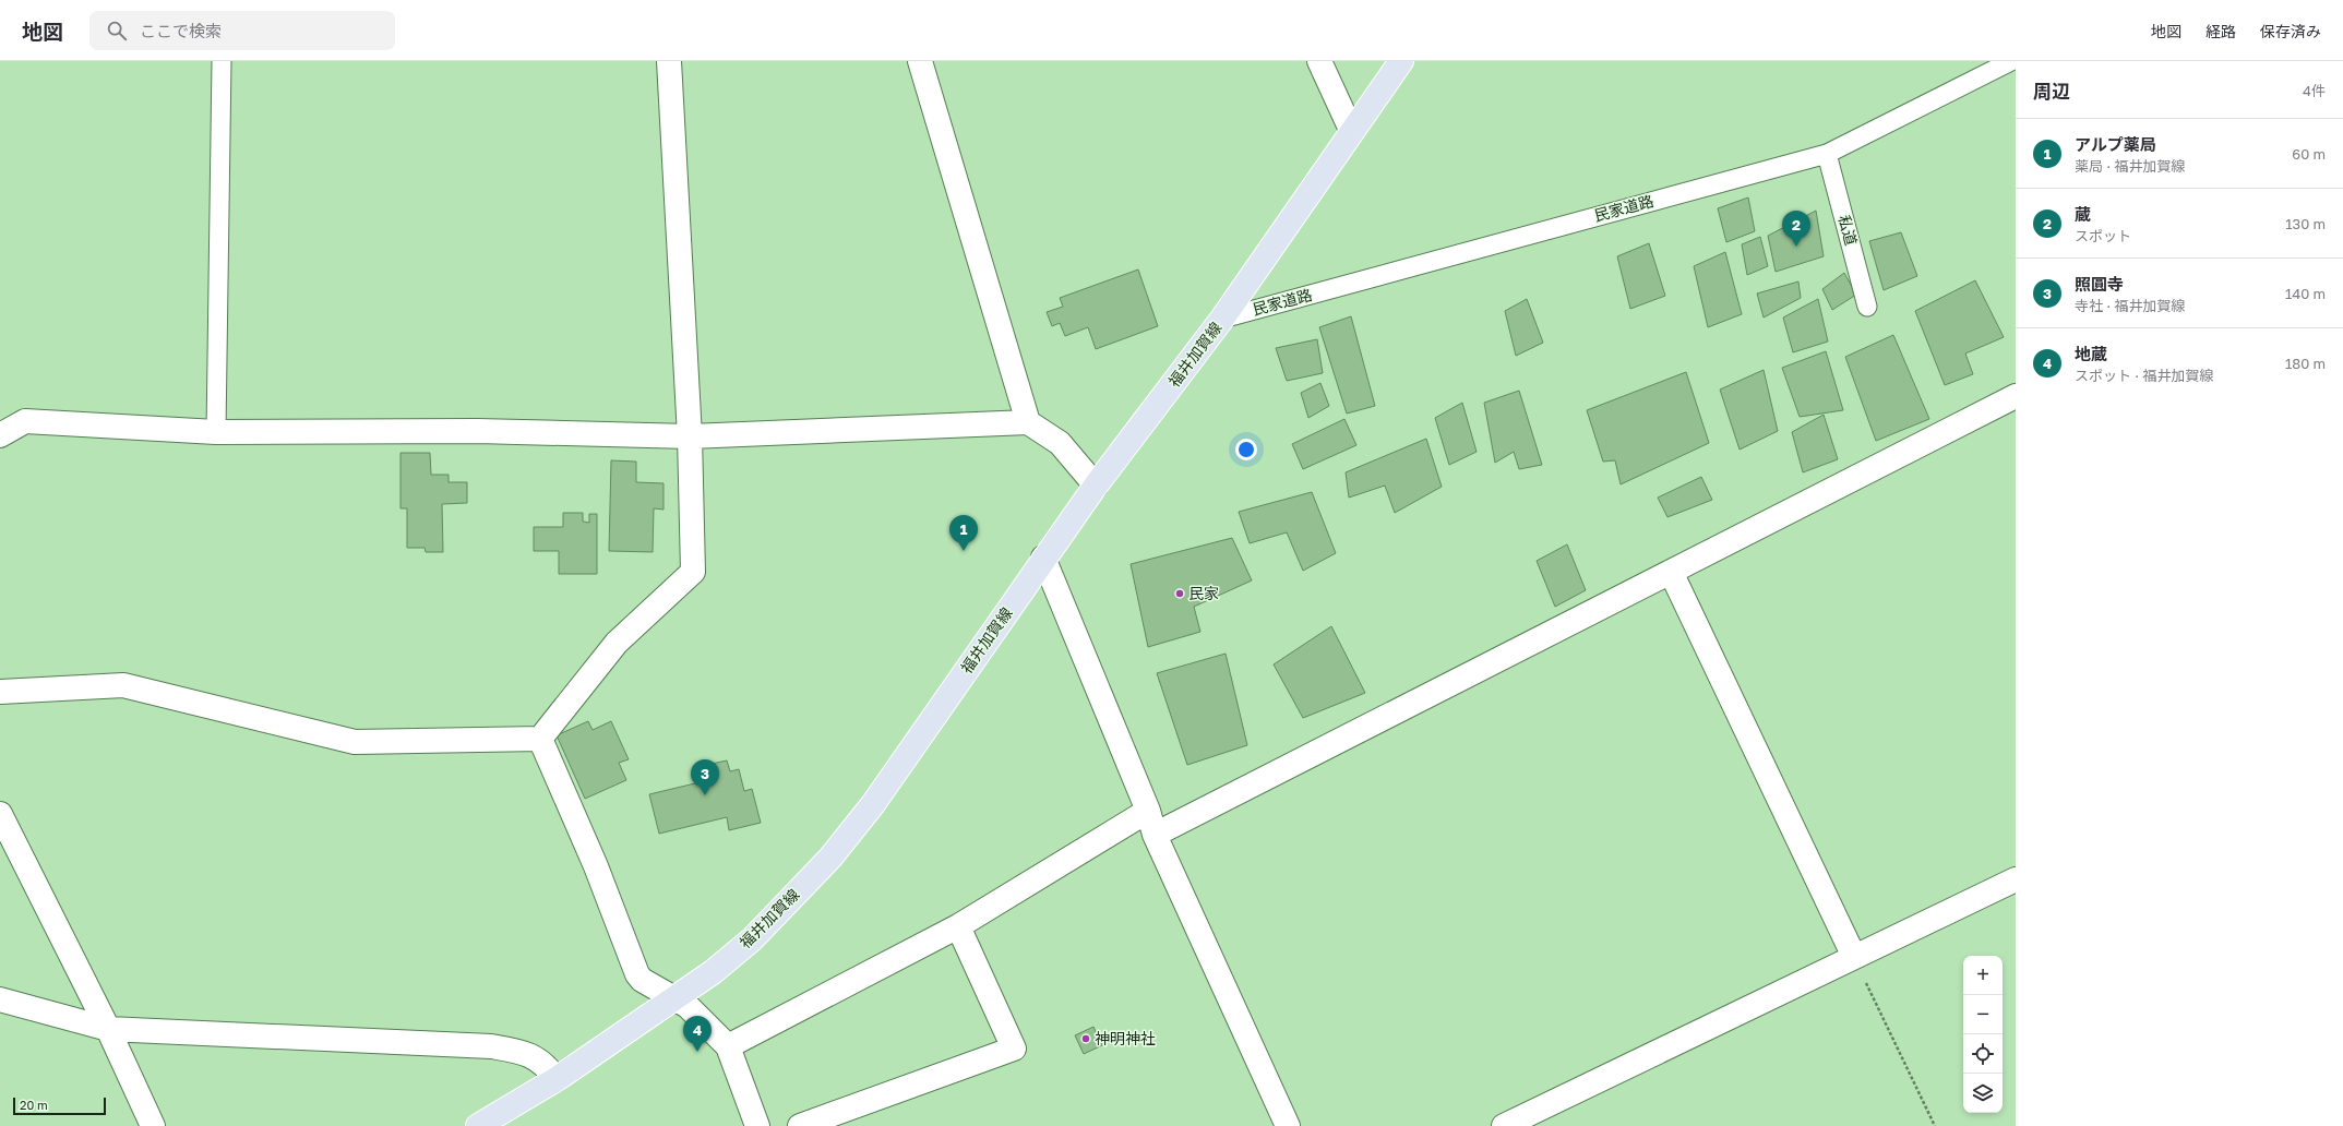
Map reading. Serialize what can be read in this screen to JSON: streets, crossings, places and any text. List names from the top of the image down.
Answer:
{
  "streets": {
    "main road": ["福井加賀線"],
    "lane": ["民家道路", "私道"]
  },
  "crossings": [
    ["民家道路", "私道"],
    ["民家道路", "福井加賀線"]
  ],
  "places": ["民家", "神明神社"],
  "scale_bar": "20 m",
  "page": {
    "header": "地図",
    "search": "ここで検索",
    "nav": ["地図", "経路", "保存済み"],
    "heading": ["周辺", "4件"],
    "list": [
      {
        "mark": "1",
        "name": "アルプ薬局",
        "note": "薬局 · 福井加賀線",
        "value": "60 m"
      },
      {
        "mark": "2",
        "name": "蔵",
        "note": "スポット",
        "value": "130 m"
      },
      {
        "mark": "3",
        "name": "照圓寺",
        "note": "寺社 · 福井加賀線",
        "value": "140 m"
      },
      {
        "mark": "4",
        "name": "地蔵",
        "note": "スポット · 福井加賀線",
        "value": "180 m"
      }
    ],
    "pins": [
      "2",
      "1",
      "3",
      "4"
    ],
    "map_buttons": ["+", "−"],
    "scale": "20 m"
  }
}
